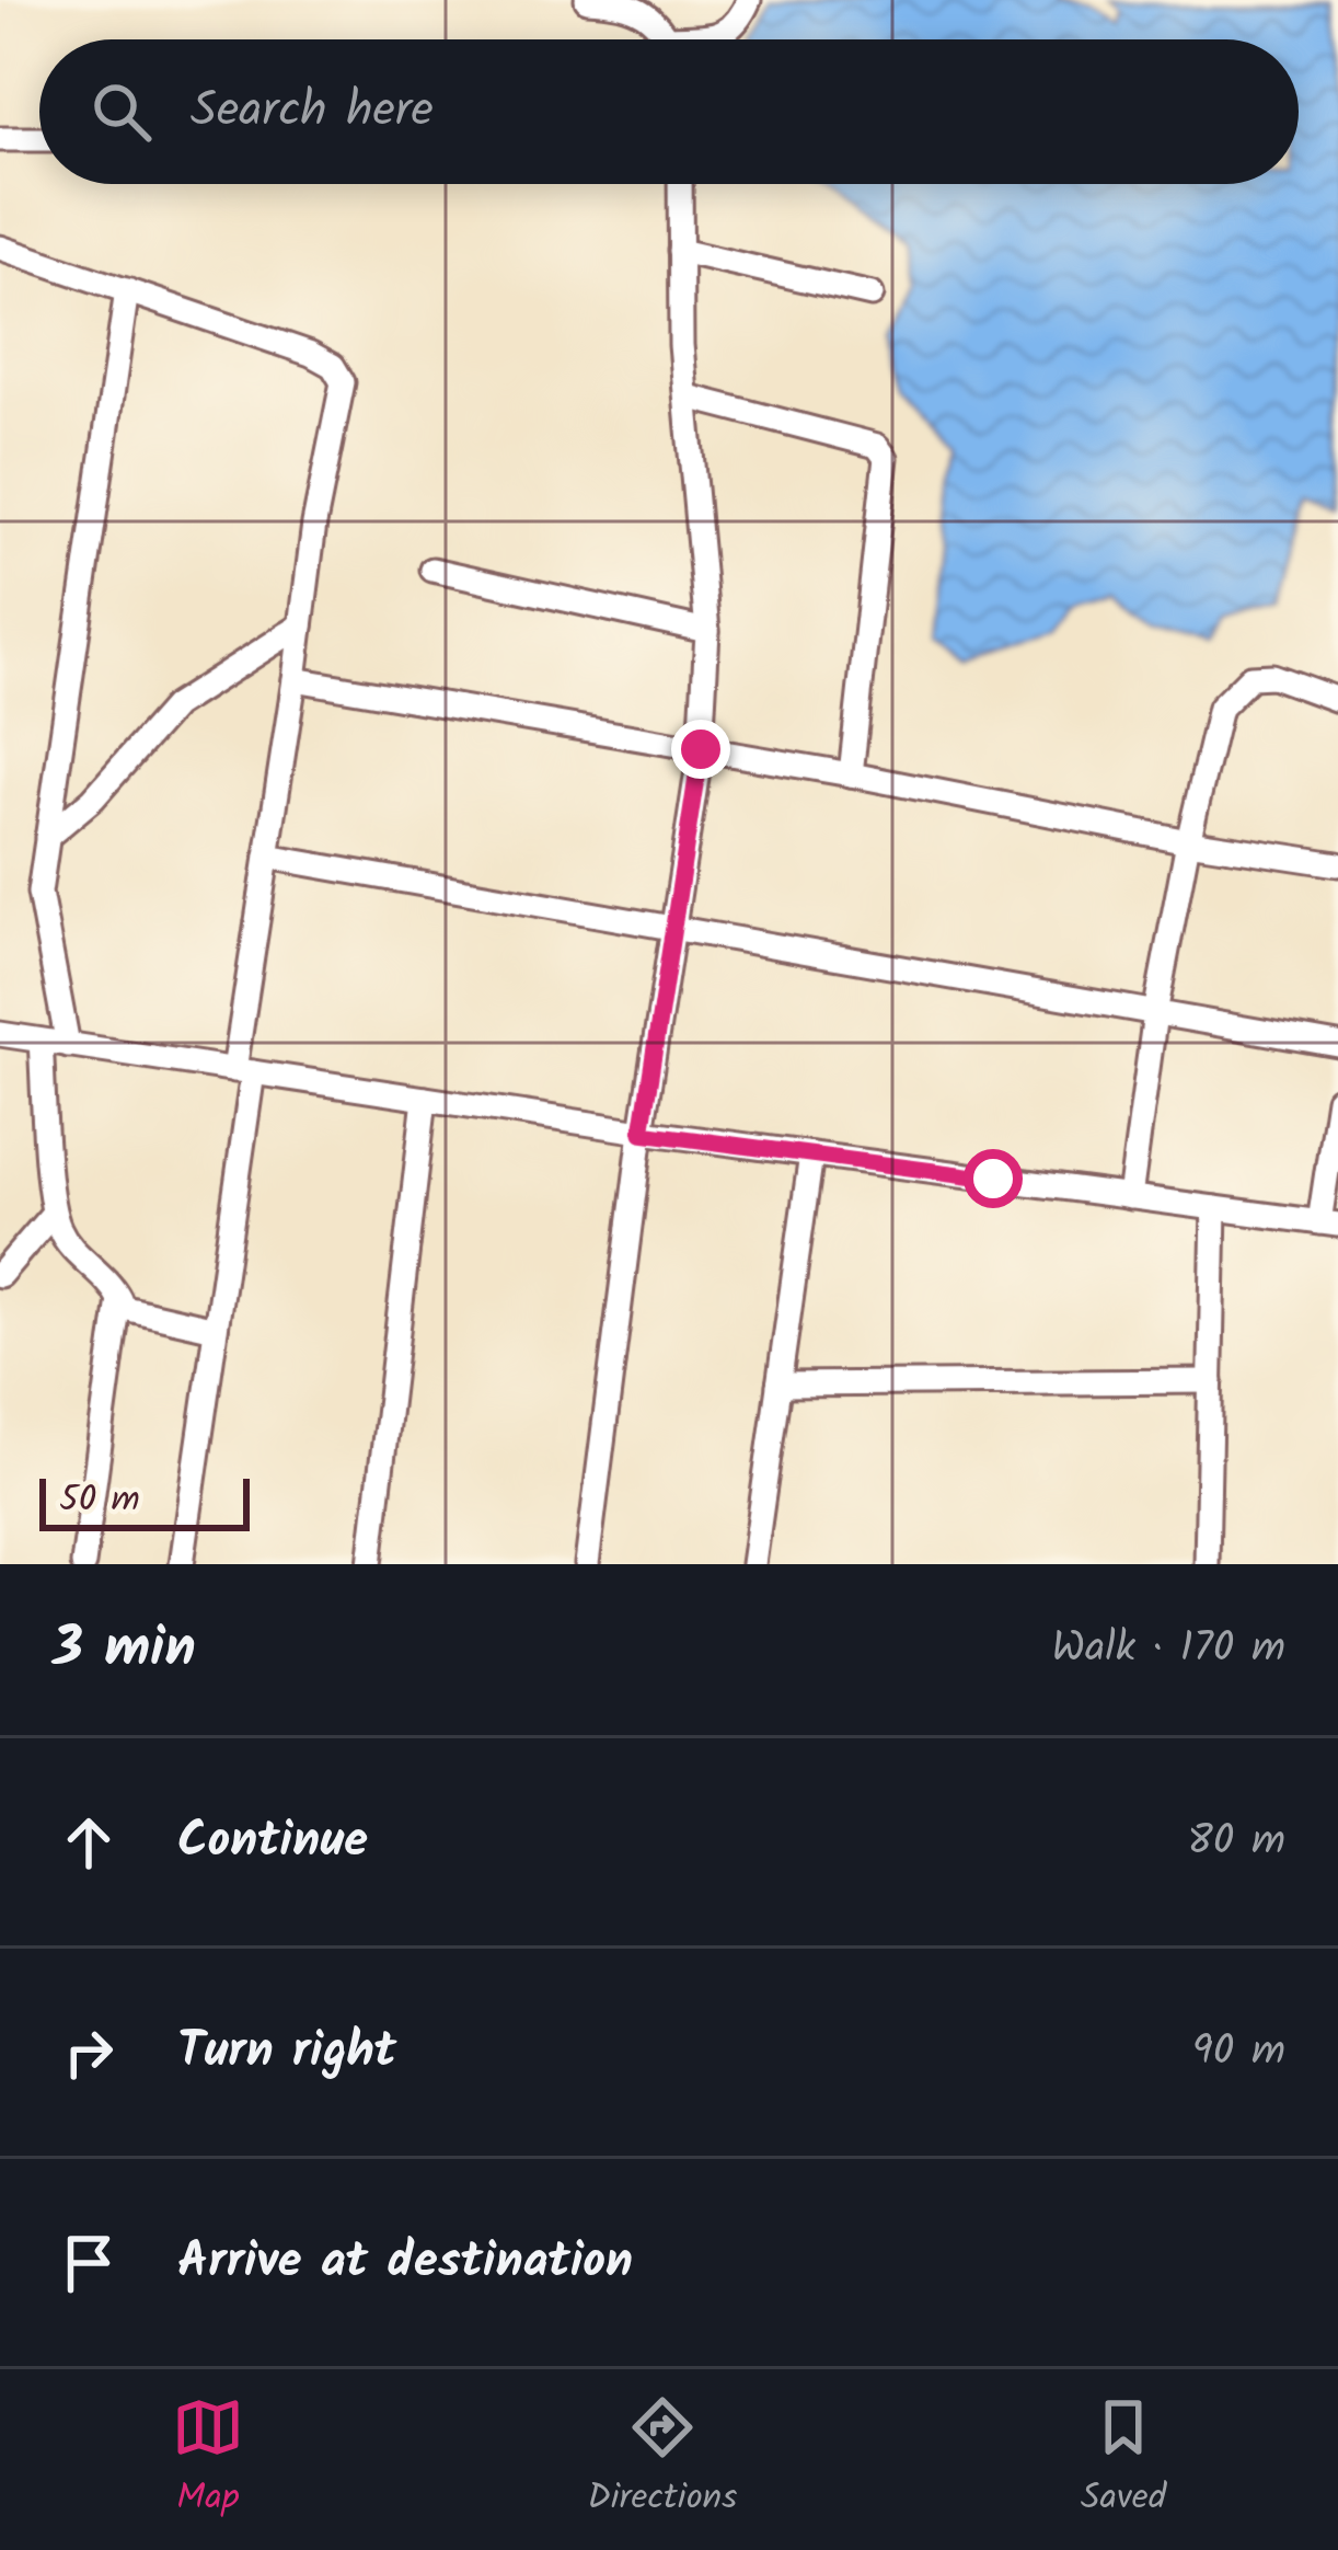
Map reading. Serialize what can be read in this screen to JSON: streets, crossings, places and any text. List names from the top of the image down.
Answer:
{
  "scale_bar": "50 m",
  "page": {
    "search": "Search here",
    "scale": "50 m",
    "heading": ["3 min", "Walk · 170 m"],
    "list": [
      ["Continue", "80 m"],
      ["Turn right", "90 m"],
      "Arrive at destination"
    ],
    "nav": ["Map", "Directions", "Saved"]
  }
}
